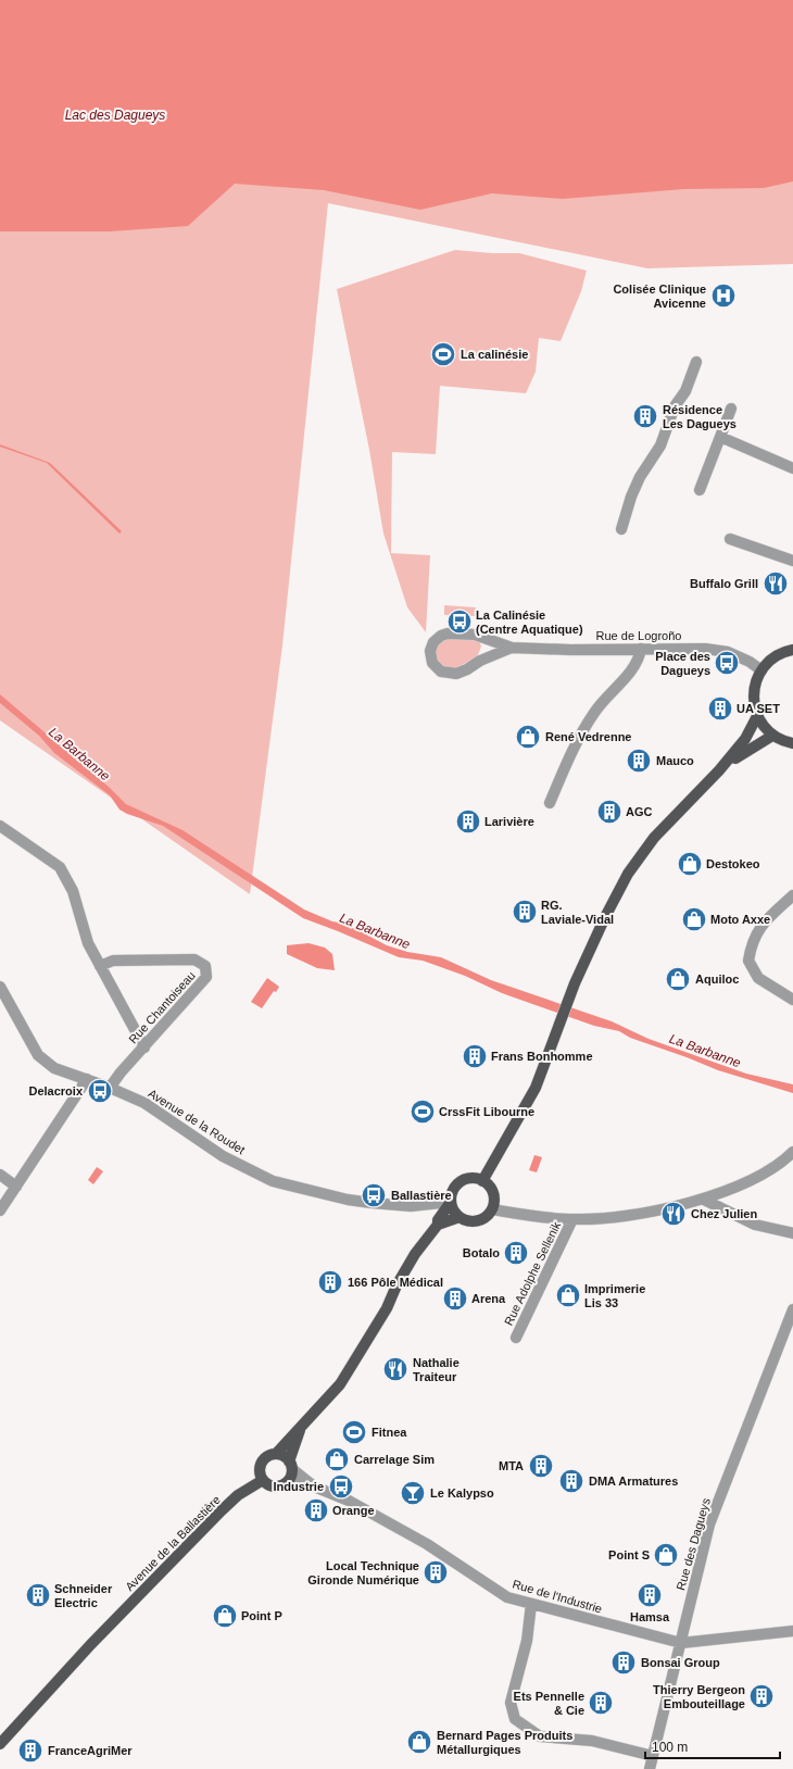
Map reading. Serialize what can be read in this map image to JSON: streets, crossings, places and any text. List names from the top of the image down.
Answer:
{
  "streets": {
    "main road": ["Avenue de la Ballastière"],
    "street": [
      "Rue de Logroño",
      "Rue Chantoiseau",
      "Avenue de la Roudet",
      "Rue Adolphe Sellenik",
      "Rue des Dagueys",
      "Rue de l'Industrie"
    ]
  },
  "crossings": [
    ["Rue Chantoiseau", "Avenue de la Roudet"],
    ["Avenue de la Ballastière", "Rue de l'Industrie"],
    ["Rue des Dagueys", "Rue de l'Industrie"]
  ],
  "water": ["Lac des Dagueys", "La Barbanne"],
  "places": {
    "hospital": ["Colisée Clinique Avicenne"],
    "sports": ["La calinésie", "CrssFit Libourne", "Fitnea"],
    "building": [
      "Résidence Les Dagueys",
      "UA SET",
      "Mauco",
      "AGC",
      "Larivière",
      "RG. Laviale-Vidal",
      "Frans Bonhomme",
      "Botalo",
      "166 Pôle Médical",
      "Arena",
      "MTA",
      "DMA Armatures",
      "Orange",
      "Local Technique Gironde Numérique",
      "Schneider Electric",
      "Hamsa",
      "Bonsai Group",
      "Thierry Bergeon Embouteillage",
      "Ets Pennelle & Cie",
      "FranceAgriMer"
    ],
    "restaurant": ["Buffalo Grill", "Chez Julien", "Nathalie Traiteur"],
    "bus stop": [
      "La Calinésie (Centre Aquatique)",
      "Place des Dagueys",
      "Delacroix",
      "Ballastière",
      "Industrie"
    ],
    "shop": [
      "René Vedrenne",
      "Destokeo",
      "Moto Axxe",
      "Aquiloc",
      "Imprimerie Lis 33",
      "Carrelage Sim",
      "Point S",
      "Point P",
      "Bernard Pages Produits Métallurgiques"
    ],
    "bar": ["Le Kalypso"]
  },
  "scale_bar": "100 m"
}
